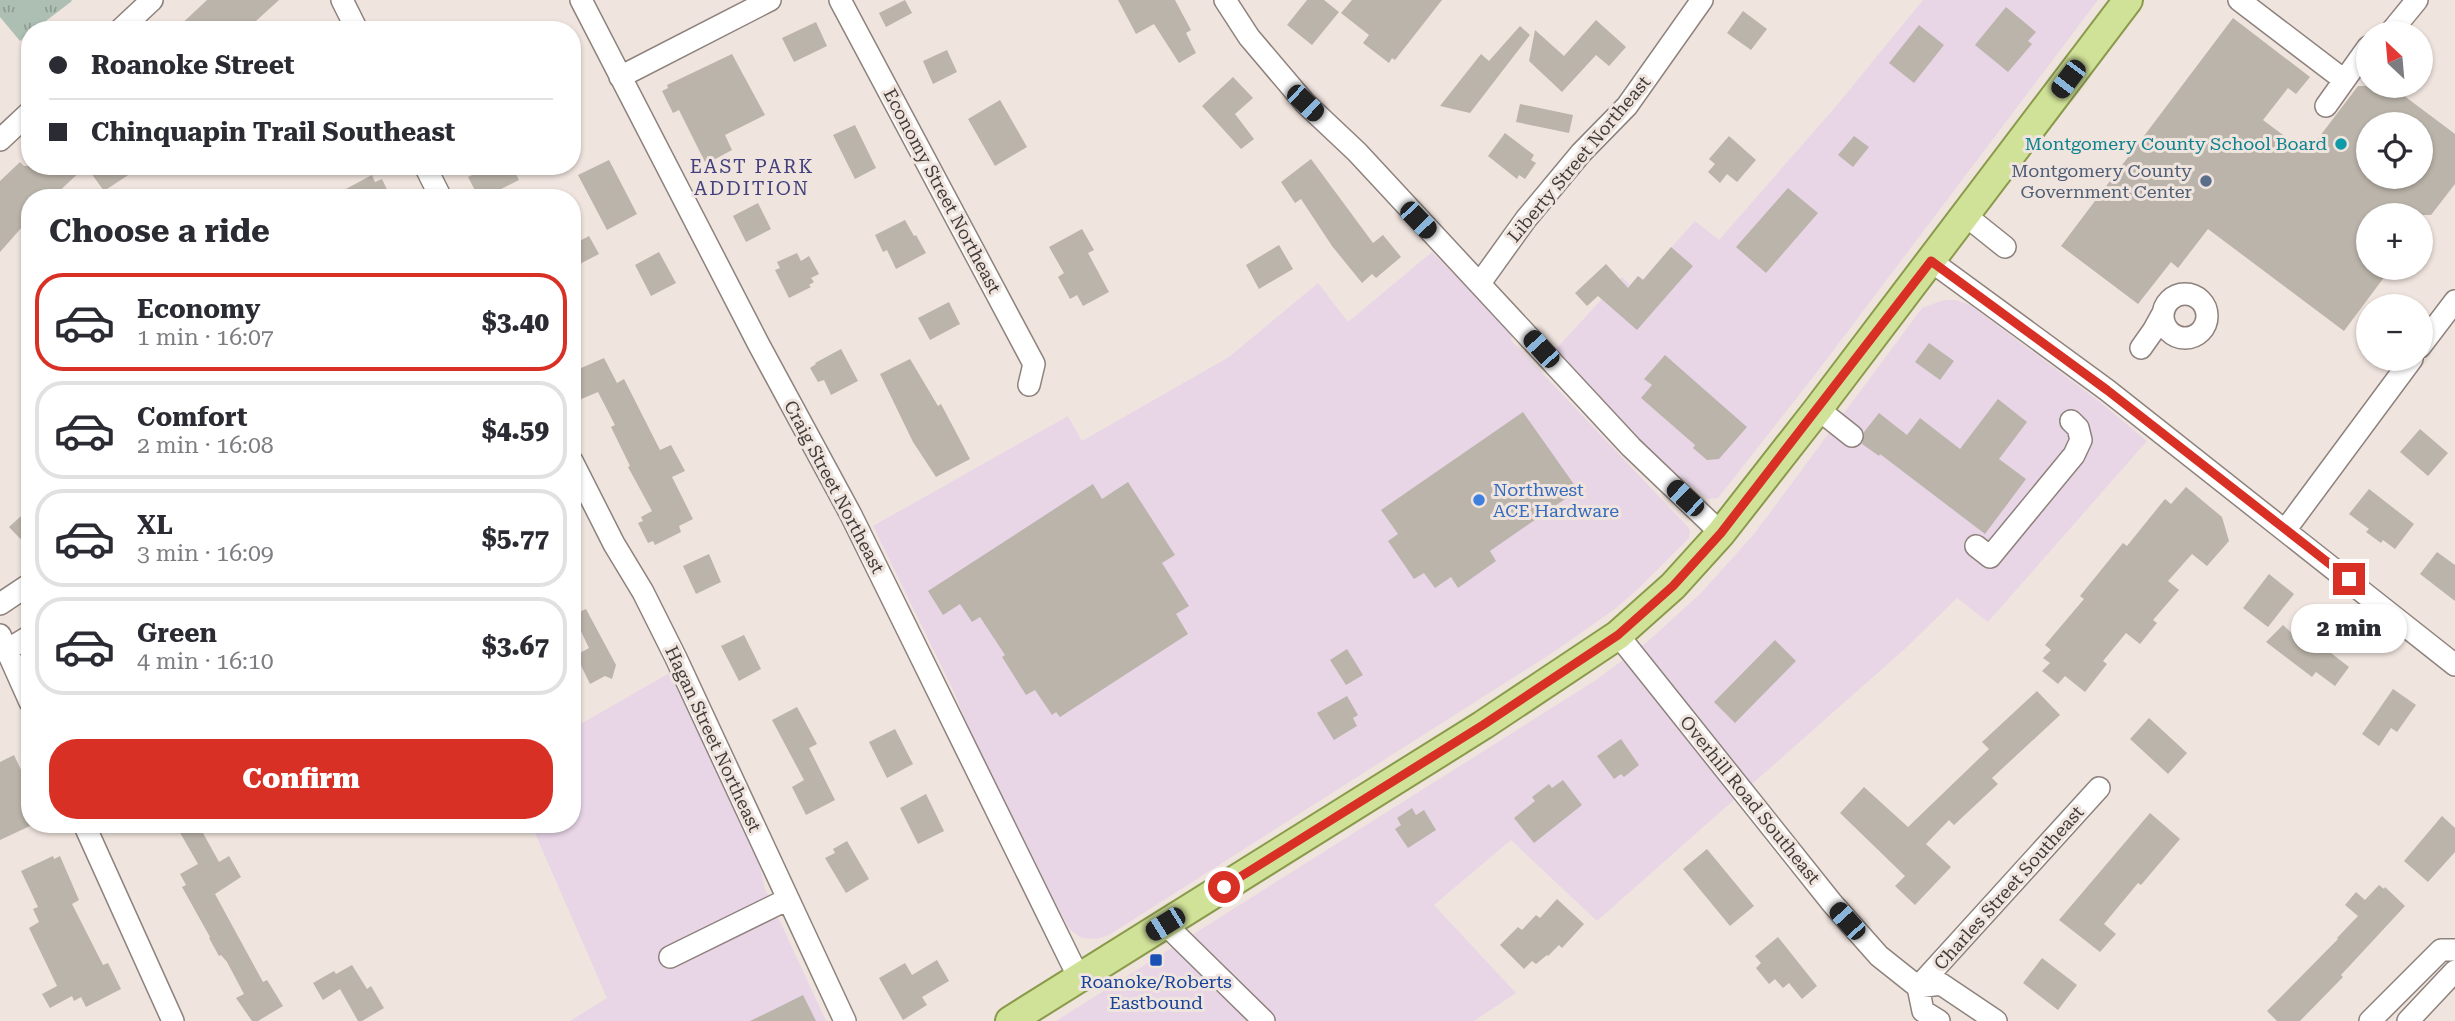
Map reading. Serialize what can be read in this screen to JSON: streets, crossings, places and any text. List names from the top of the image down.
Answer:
{
  "streets": {
    "street": [
      "Liberty Street Northeast",
      "Economy Street Northeast",
      "Craig Street Northeast",
      "Hagan Street Northeast",
      "Overhill Road Southeast",
      "Charles Street Southeast"
    ]
  },
  "crossings": [
    ["Overhill Road Southeast", "Charles Street Southeast"]
  ],
  "districts": ["EAST PARK ADDITION"],
  "places": {
    "other": ["Montgomery County School Board", "Montgomery County Government Center", "Northwest ACE Hardware"],
    "transit": ["Roanoke/Roberts Eastbound"]
  },
  "north": "top left",
  "page": {
    "map_buttons": ["+", "−"],
    "banner": ["Roanoke Street", "Chinquapin Trail Southeast"],
    "heading": "Choose a ride",
    "list": [
      {
        "name": "Economy",
        "note": "1 min · 16:07",
        "value": "$3.40"
      },
      {
        "name": "Comfort",
        "note": "2 min · 16:08",
        "value": "$4.59"
      },
      {
        "name": "XL",
        "note": "3 min · 16:09",
        "value": "$5.77"
      },
      {
        "name": "Green",
        "note": "4 min · 16:10",
        "value": "$3.67"
      }
    ],
    "bubble": "2 min",
    "buttons": "Confirm"
  }
}
